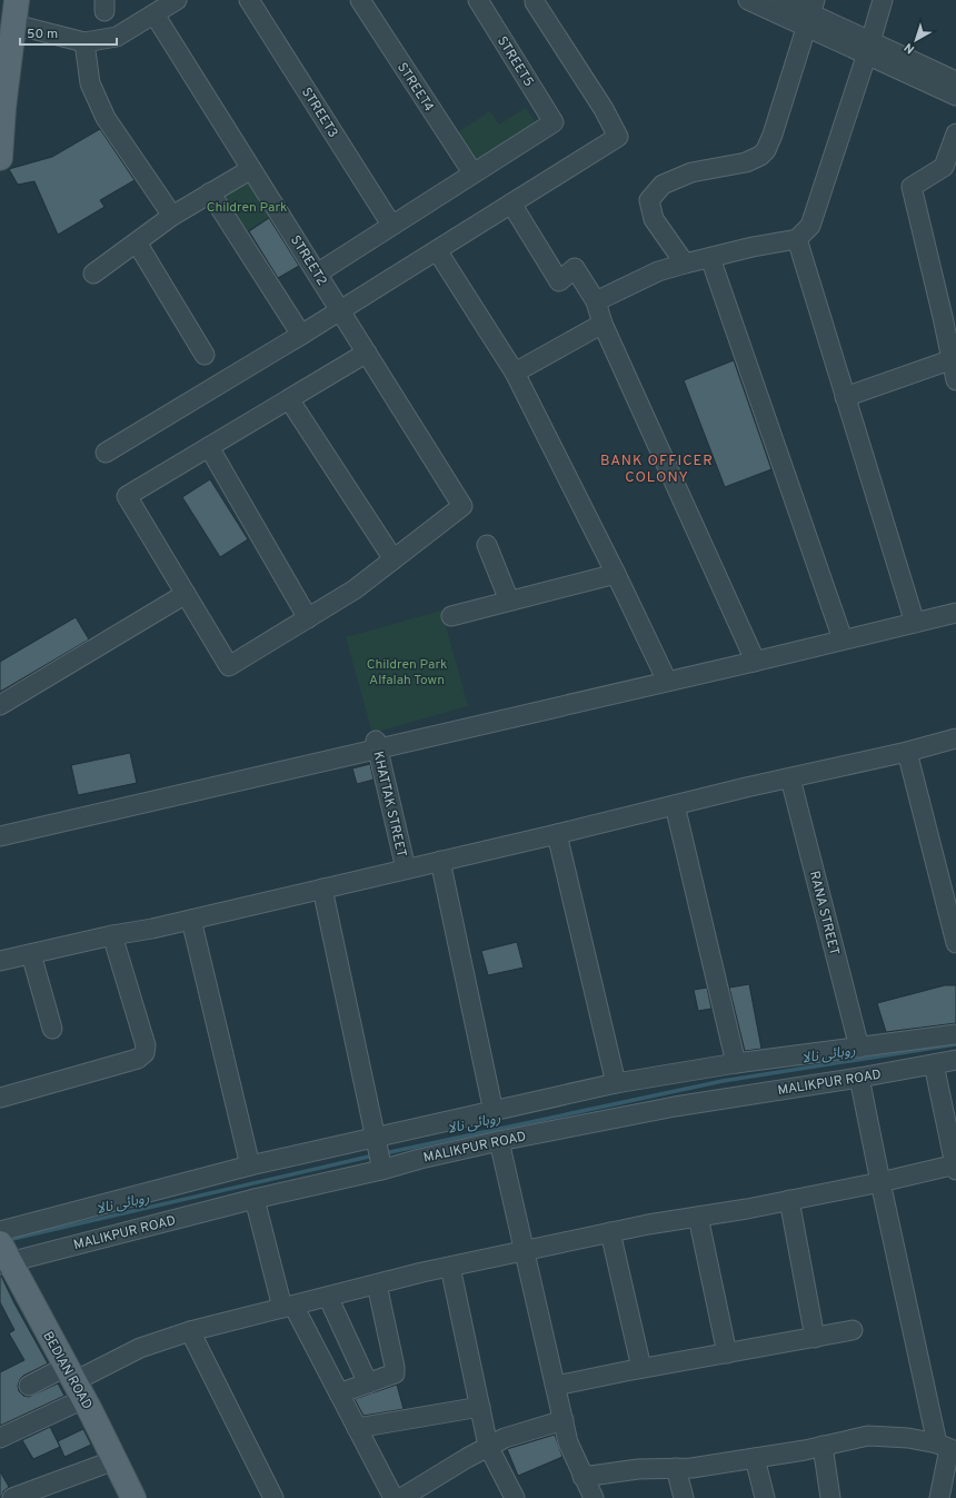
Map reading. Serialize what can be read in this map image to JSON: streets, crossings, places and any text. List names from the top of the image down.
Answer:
{
  "streets": {
    "main road": ["BEDIAN ROAD"],
    "street": [
      "STREET5",
      "STREET4",
      "STREET3",
      "STREET2",
      "KHATTAK STREET",
      "RANA STREET",
      "MALIKPUR ROAD"
    ]
  },
  "crossings": [
    ["STREET5", "STREET4"],
    ["MALIKPUR ROAD", "BEDIAN ROAD"]
  ],
  "districts": ["BANK OFFICER COLONY"],
  "water": ["روہائی نالا"],
  "parks": ["Children Park", "Children Park Alfalah Town"],
  "scale_bar": "50 m",
  "north": "bottom left"
}
